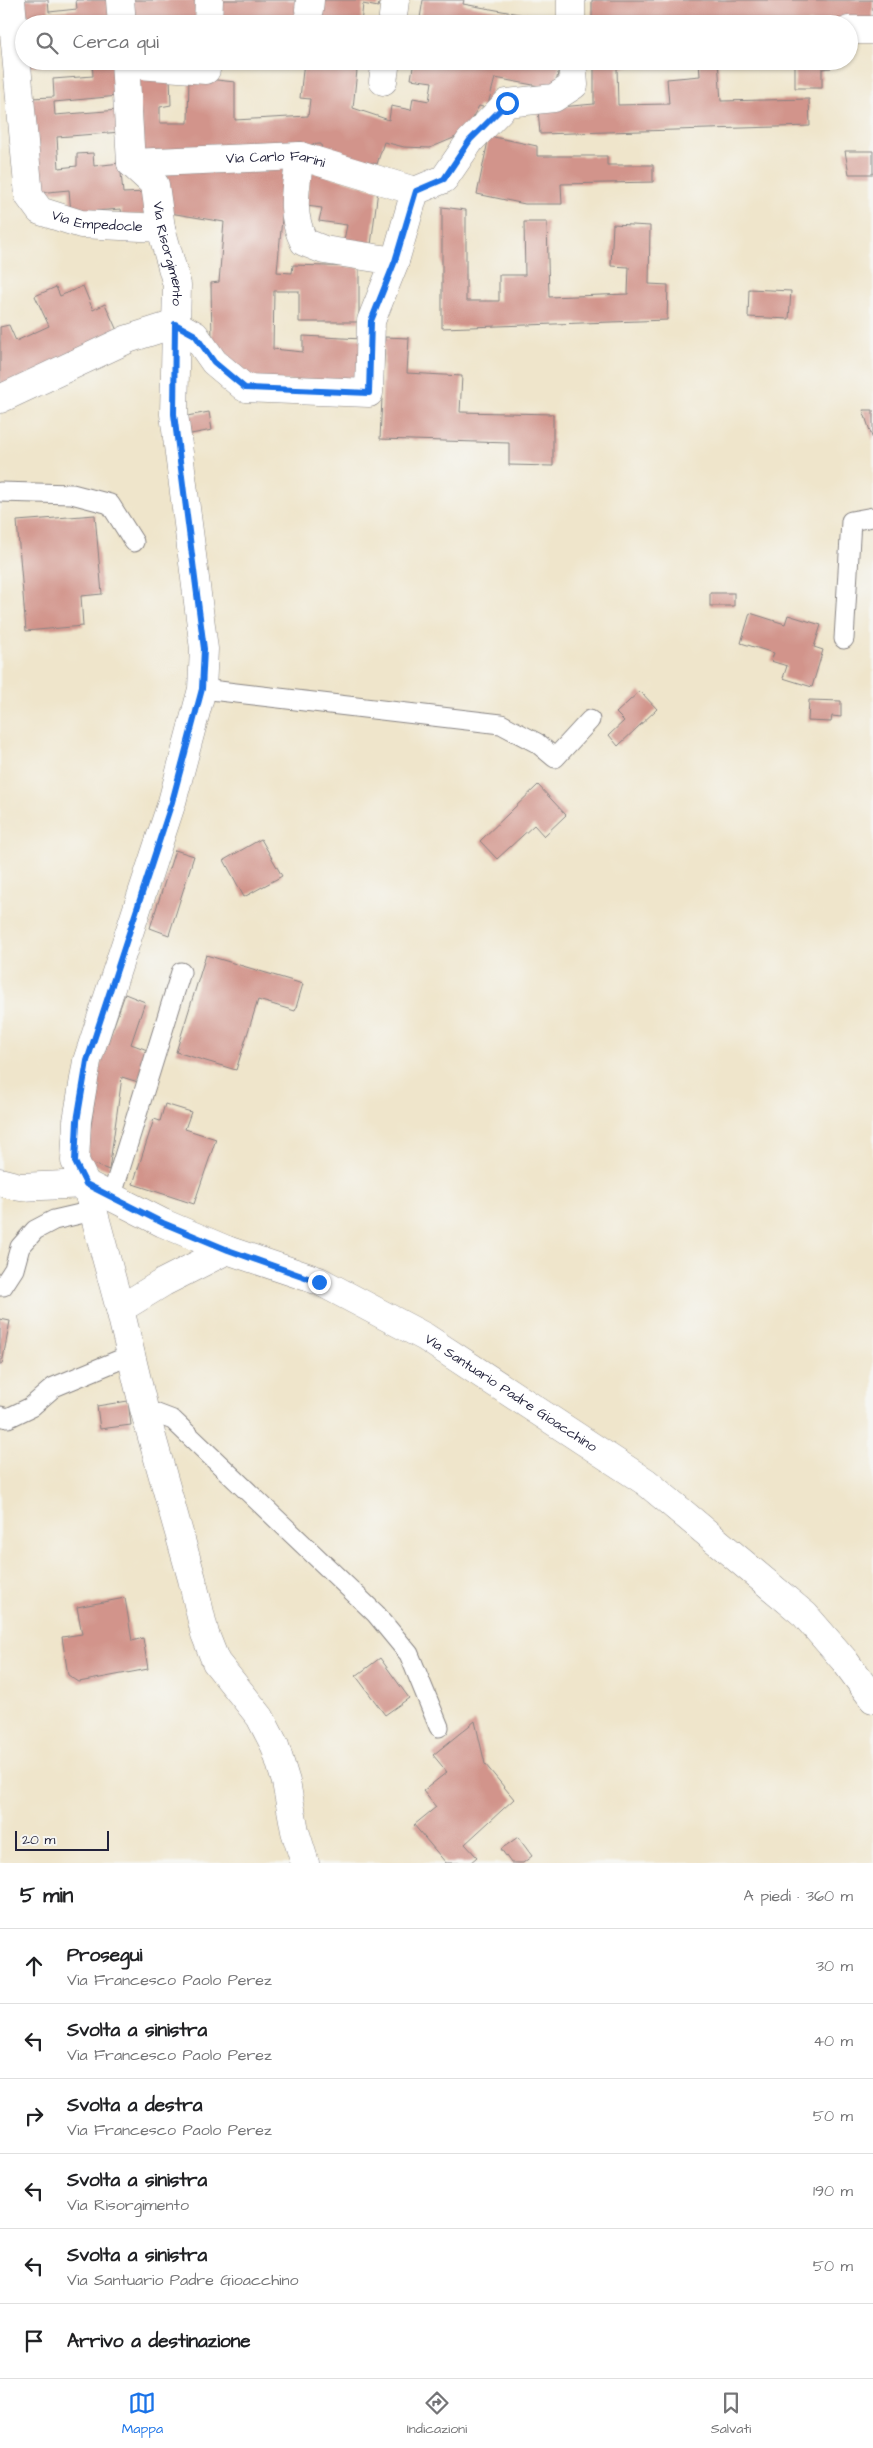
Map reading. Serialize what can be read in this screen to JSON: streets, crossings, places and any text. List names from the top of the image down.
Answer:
{
  "streets": {
    "street": [
      "Via Carlo Farini",
      "Via Empedocle",
      "Via Risorgimento",
      "Via Santuario Padre Gioacchino"
    ]
  },
  "crossings": [
    ["Via Carlo Farini", "Via Risorgimento"],
    ["Via Empedocle", "Via Risorgimento"],
    ["Via Risorgimento", "Via Santuario Padre Gioacchino"]
  ],
  "scale_bar": "20 m",
  "page": {
    "search": "Cerca qui",
    "scale": "20 m",
    "heading": ["5 min", "A piedi · 360 m"],
    "list": [
      ["Prosegui", "Via Francesco Paolo Perez", "30 m"],
      ["Svolta a sinistra", "Via Francesco Paolo Perez", "40 m"],
      ["Svolta a destra", "Via Francesco Paolo Perez", "50 m"],
      ["Svolta a sinistra", "Via Risorgimento", "190 m"],
      ["Svolta a sinistra", "Via Santuario Padre Gioacchino", "50 m"],
      "Arrivo a destinazione"
    ],
    "nav": ["Mappa", "Indicazioni", "Salvati"]
  }
}
